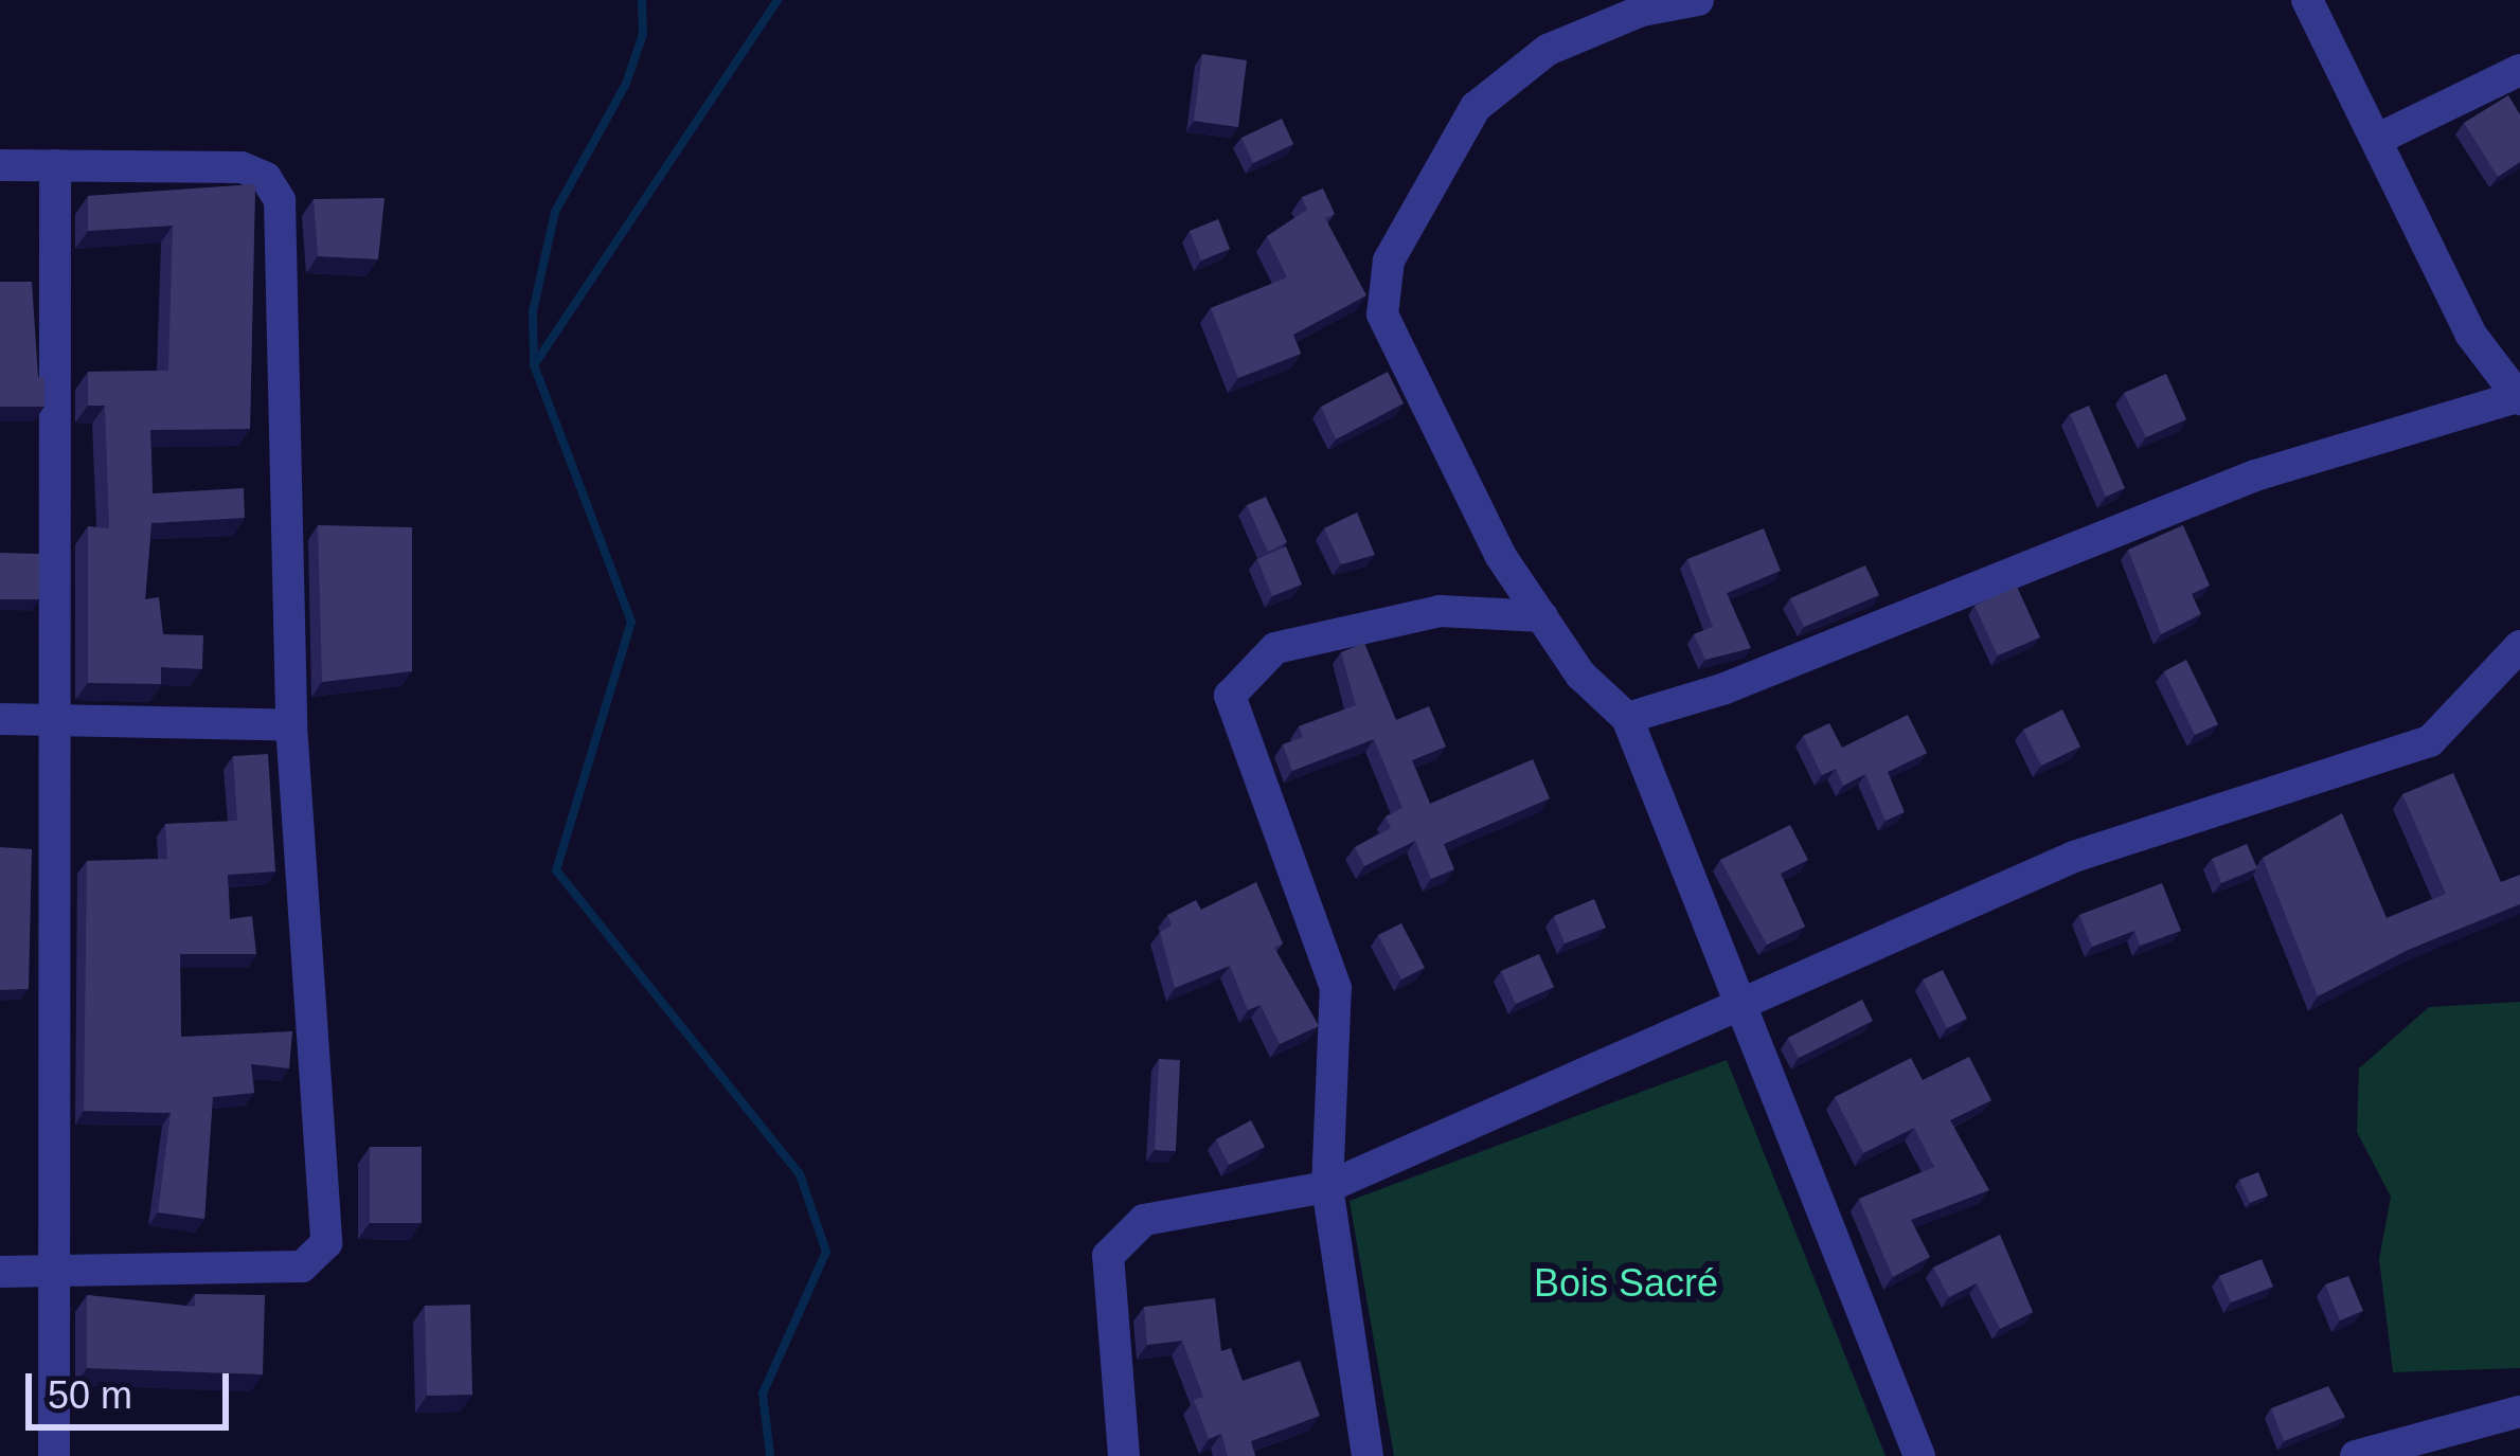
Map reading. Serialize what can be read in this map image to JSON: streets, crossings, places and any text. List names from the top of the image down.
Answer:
{
  "parks": ["Bois Sacré"],
  "scale_bar": "50 m"
}
